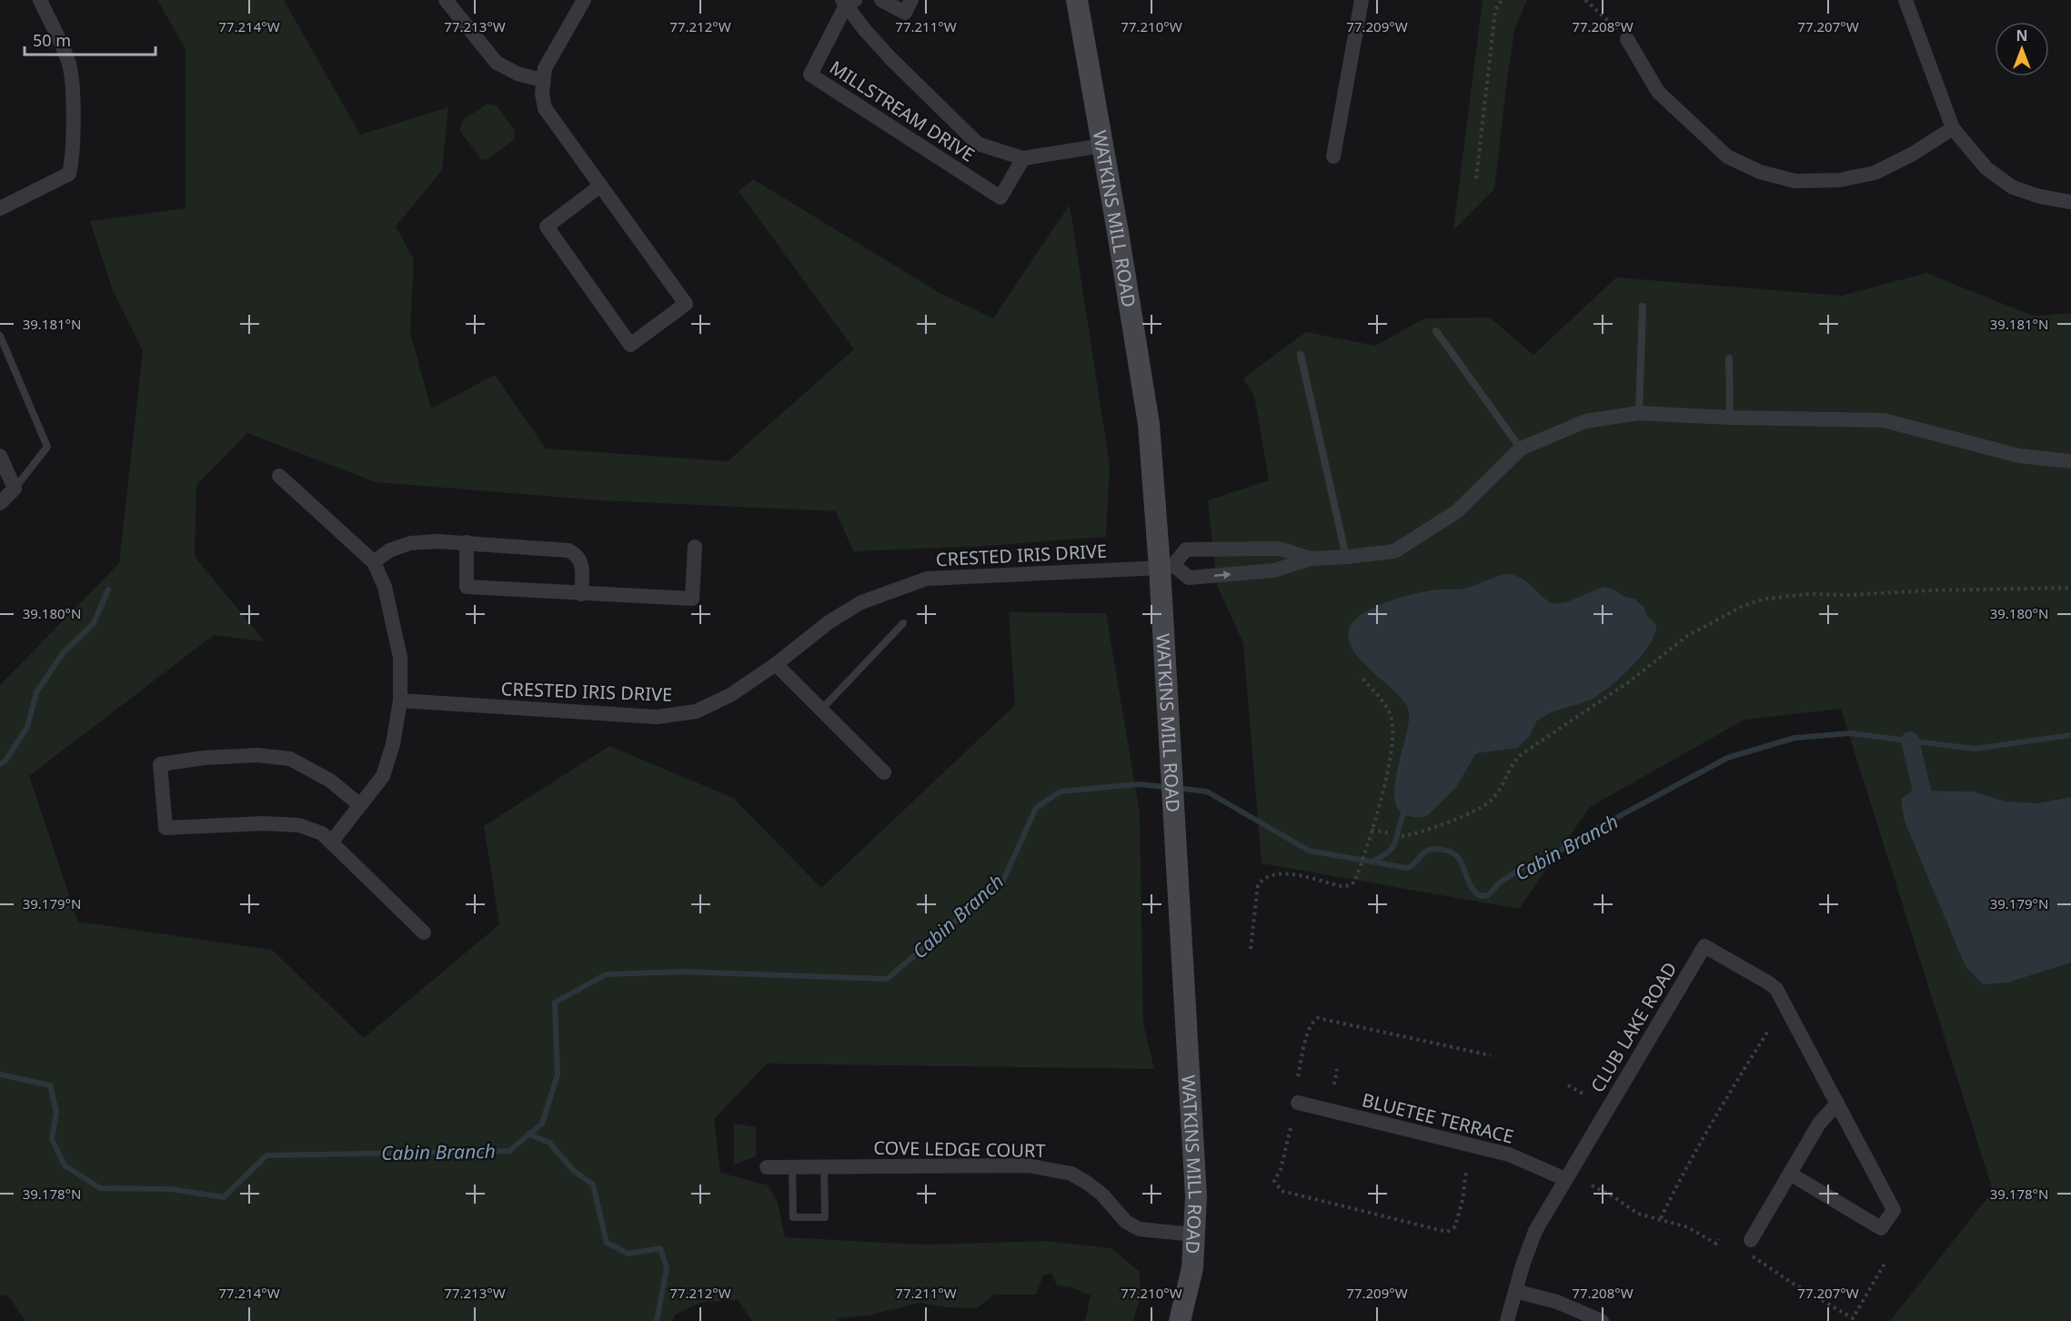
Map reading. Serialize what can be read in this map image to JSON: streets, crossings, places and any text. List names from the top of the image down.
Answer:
{
  "streets": {
    "street": [
      "MILLSTREAM DRIVE",
      "WATKINS MILL ROAD",
      "CRESTED IRIS DRIVE",
      "CLUB LAKE ROAD",
      "BLUETEE TERRACE",
      "COVE LEDGE COURT"
    ]
  },
  "crossings": [
    ["MILLSTREAM DRIVE", "WATKINS MILL ROAD"],
    ["WATKINS MILL ROAD", "CRESTED IRIS DRIVE"],
    ["WATKINS MILL ROAD", "COVE LEDGE COURT"],
    ["CLUB LAKE ROAD", "BLUETEE TERRACE"]
  ],
  "water": ["Cabin Branch"],
  "scale_bar": "50 m",
  "north": "top",
  "coordinates": [
    "77.214°W",
    "77.213°W",
    "77.212°W",
    "77.211°W",
    "77.210°W",
    "77.209°W",
    "77.208°W",
    "77.207°W",
    "39.181°N",
    "39.180°N",
    "39.179°N",
    "39.178°N"
  ]
}
